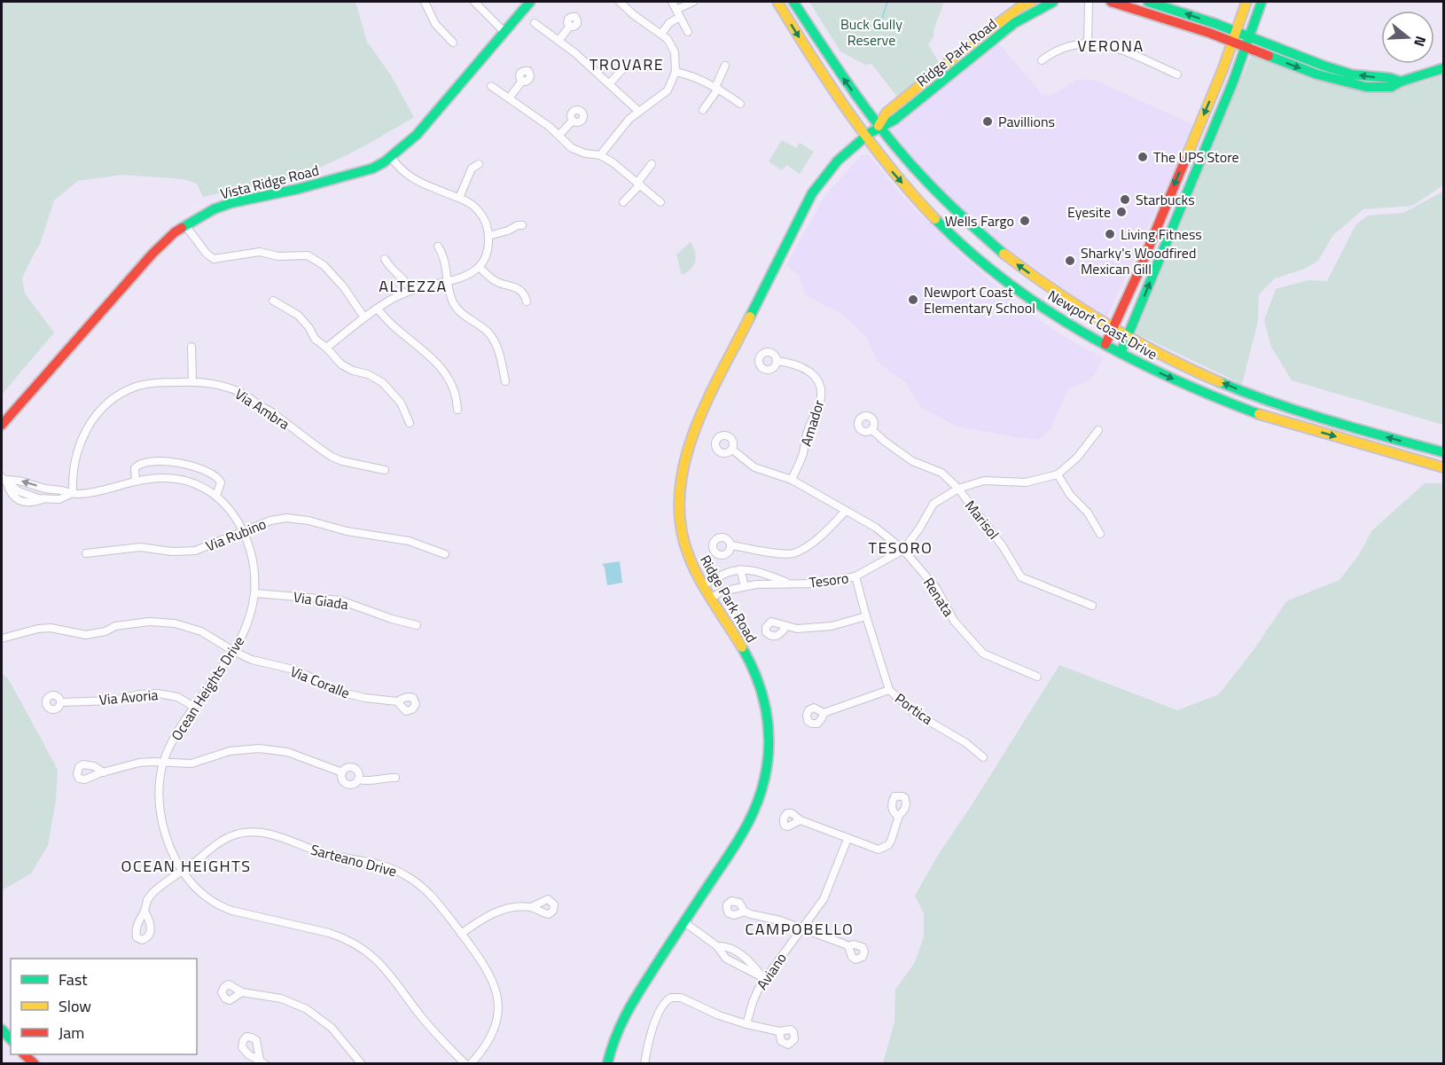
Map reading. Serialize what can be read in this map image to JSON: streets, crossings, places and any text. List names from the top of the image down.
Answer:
{
  "streets": {
    "street": [
      "Ridge Park Road",
      "Vista Ridge Road",
      "Newport Coast Drive",
      "Via Ambra",
      "Amador",
      "Marisol",
      "Via Rubino",
      "Tesoro",
      "Renata",
      "Via Giada",
      "Via Coralle",
      "Ocean Heights Drive",
      "Via Avoria",
      "Portica",
      "Sarteano Drive",
      "Aviano"
    ]
  },
  "crossings": [
    ["Ridge Park Road", "Newport Coast Drive"],
    ["Ridge Park Road", "Tesoro"],
    ["Via Ambra", "Ocean Heights Drive"],
    ["Amador", "Renata"],
    ["Marisol", "Tesoro"],
    ["Via Rubino", "Ocean Heights Drive"],
    ["Tesoro", "Renata"],
    ["Tesoro", "Portica"],
    ["Via Giada", "Ocean Heights Drive"],
    ["Via Coralle", "Ocean Heights Drive"],
    ["Ocean Heights Drive", "Via Avoria"],
    ["Ocean Heights Drive", "Sarteano Drive"]
  ],
  "districts": [
    "VERONA",
    "TROVARE",
    "ALTEZZA",
    "TESORO",
    "OCEAN HEIGHTS",
    "CAMPOBELLO"
  ],
  "parks": ["Buck Gully Reserve"],
  "places": [
    "Pavillions",
    "The UPS Store",
    "Starbucks",
    "Eyesite",
    "Wells Fargo",
    "Living Fitness",
    "Sharky's Woodfired Mexican Gill",
    "Newport Coast Elementary School"
  ],
  "legend": ["Fast", "Slow", "Jam"],
  "north": "right"
}
